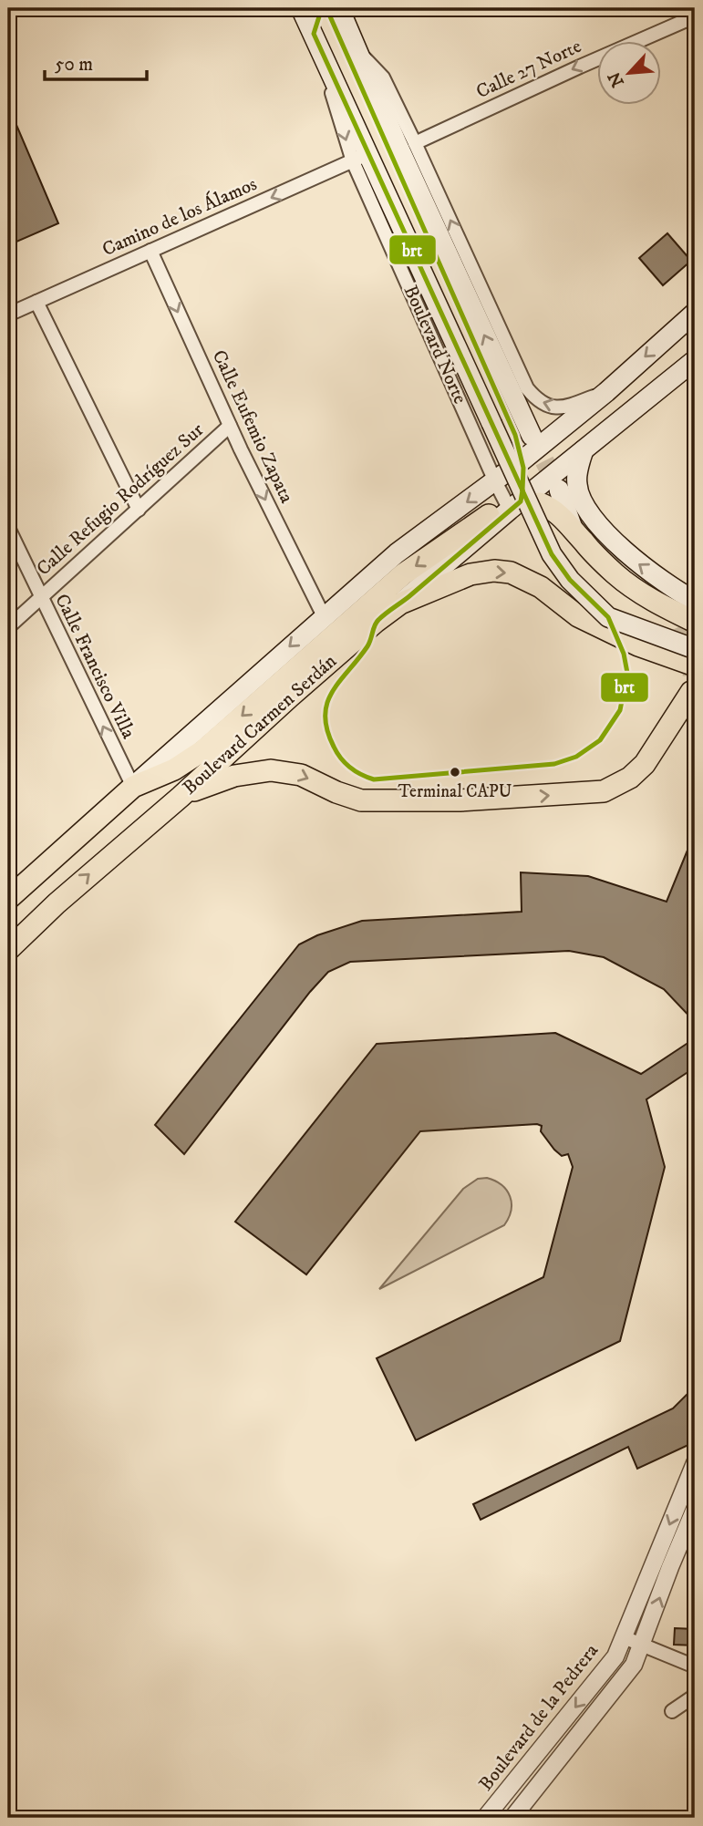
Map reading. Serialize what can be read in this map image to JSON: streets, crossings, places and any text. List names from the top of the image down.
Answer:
{
  "streets": {
    "main road": ["Boulevard Norte", "Boulevard Carmen Serdán"],
    "street": [
      "Calle 27 Norte",
      "Camino de los Álamos",
      "Calle Eufemio Zapata",
      "Calle Refugio Rodríguez Sur",
      "Calle Francisco Villa",
      "Boulevard de la Pedrera"
    ]
  },
  "crossings": [
    ["Camino de los Álamos", "Boulevard Norte"],
    ["Camino de los Álamos", "Calle Eufemio Zapata"],
    ["Boulevard Norte", "Boulevard Carmen Serdán"],
    ["Calle Eufemio Zapata", "Calle Refugio Rodríguez Sur"],
    ["Calle Eufemio Zapata", "Boulevard Carmen Serdán"],
    ["Calle Refugio Rodríguez Sur", "Calle Francisco Villa"],
    ["Calle Francisco Villa", "Boulevard Carmen Serdán"]
  ],
  "one_way": [
    "Calle 27 Norte",
    "Camino de los Álamos",
    "Calle Eufemio Zapata",
    "Calle Francisco Villa"
  ],
  "places": ["Terminal CAPU"],
  "lines": ["transit line brt"],
  "scale_bar": "50 m",
  "north": "bottom left"
}
